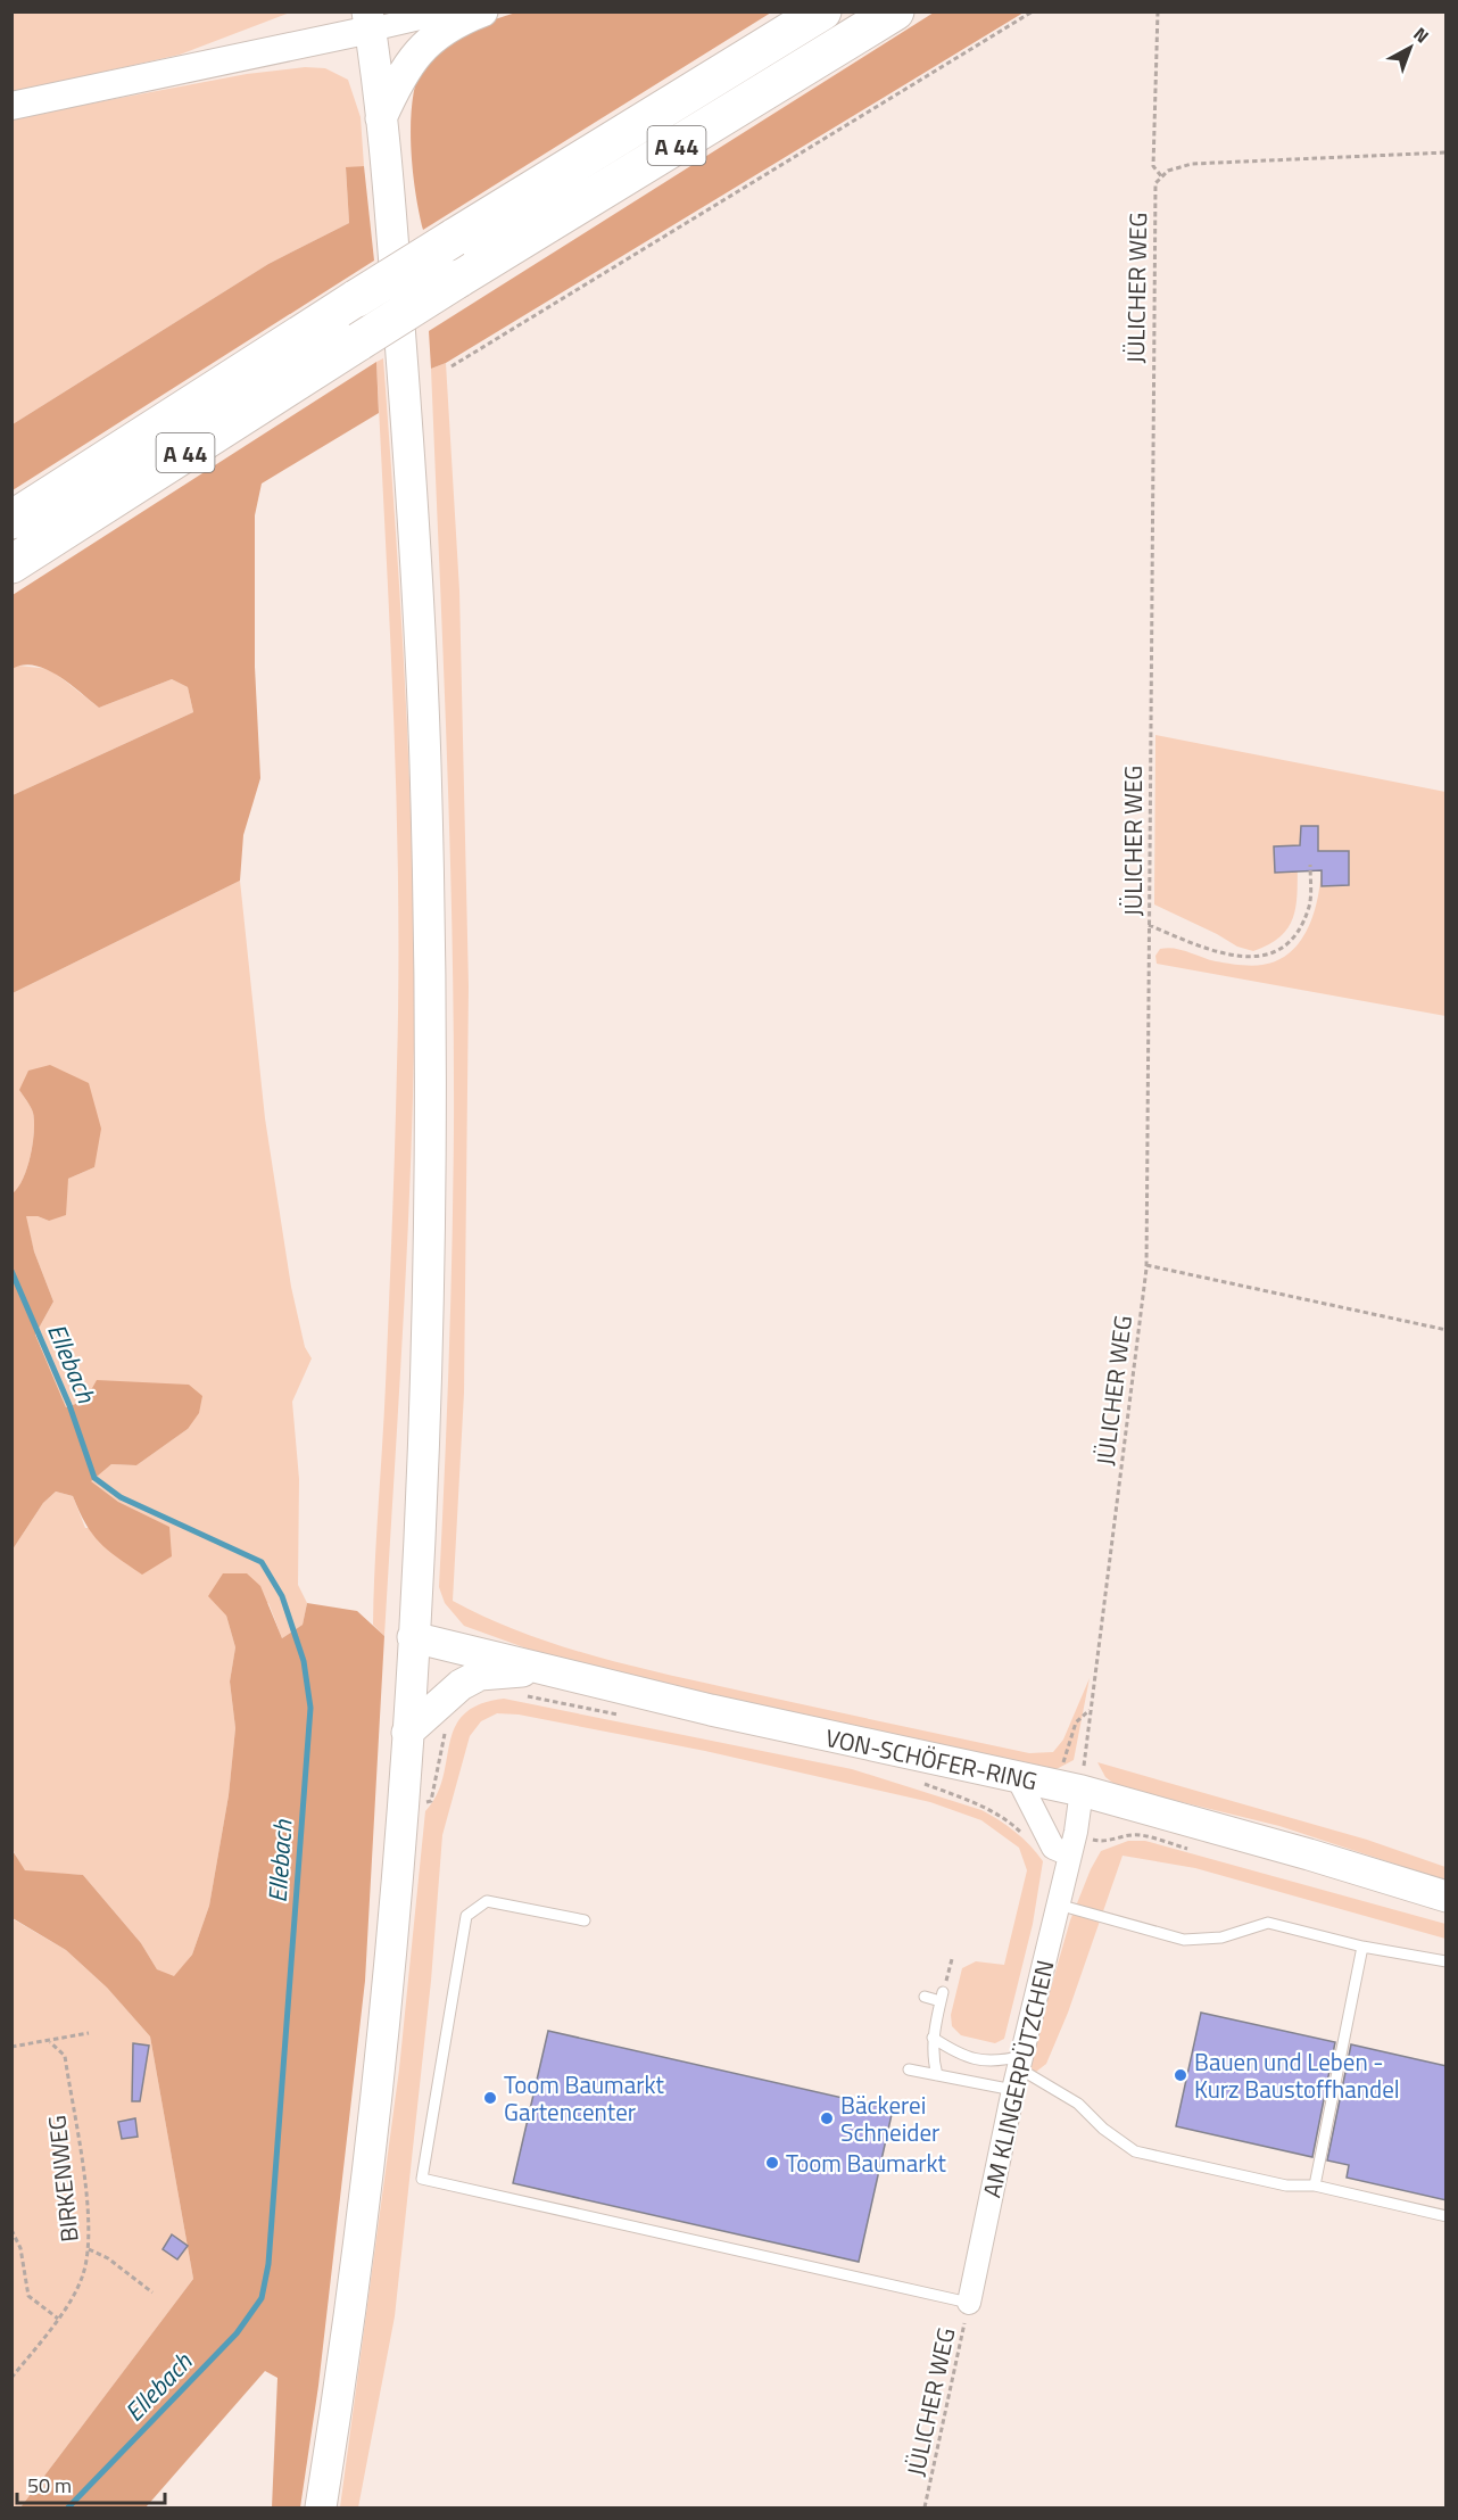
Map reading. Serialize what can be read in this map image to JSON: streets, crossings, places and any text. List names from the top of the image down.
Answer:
{
  "streets": {
    "highway": ["A 44"],
    "main road": ["VON-SCHÖFER-RING"],
    "street": ["AM KLINGERPÜTZCHEN"],
    "path": ["JÜLICHER WEG", "BIRKENWEG"]
  },
  "crossings": [
    ["JÜLICHER WEG", "VON-SCHÖFER-RING"],
    ["JÜLICHER WEG", "AM KLINGERPÜTZCHEN"],
    ["VON-SCHÖFER-RING", "AM KLINGERPÜTZCHEN"]
  ],
  "water": ["Ellebach"],
  "places": [
    "Bauen und Leben - Kurz Baustoffhandel",
    "Toom Baumarkt Gartencenter",
    "Bäckerei Schneider",
    "Toom Baumarkt"
  ],
  "scale_bar": "50 m",
  "north": "top right"
}
